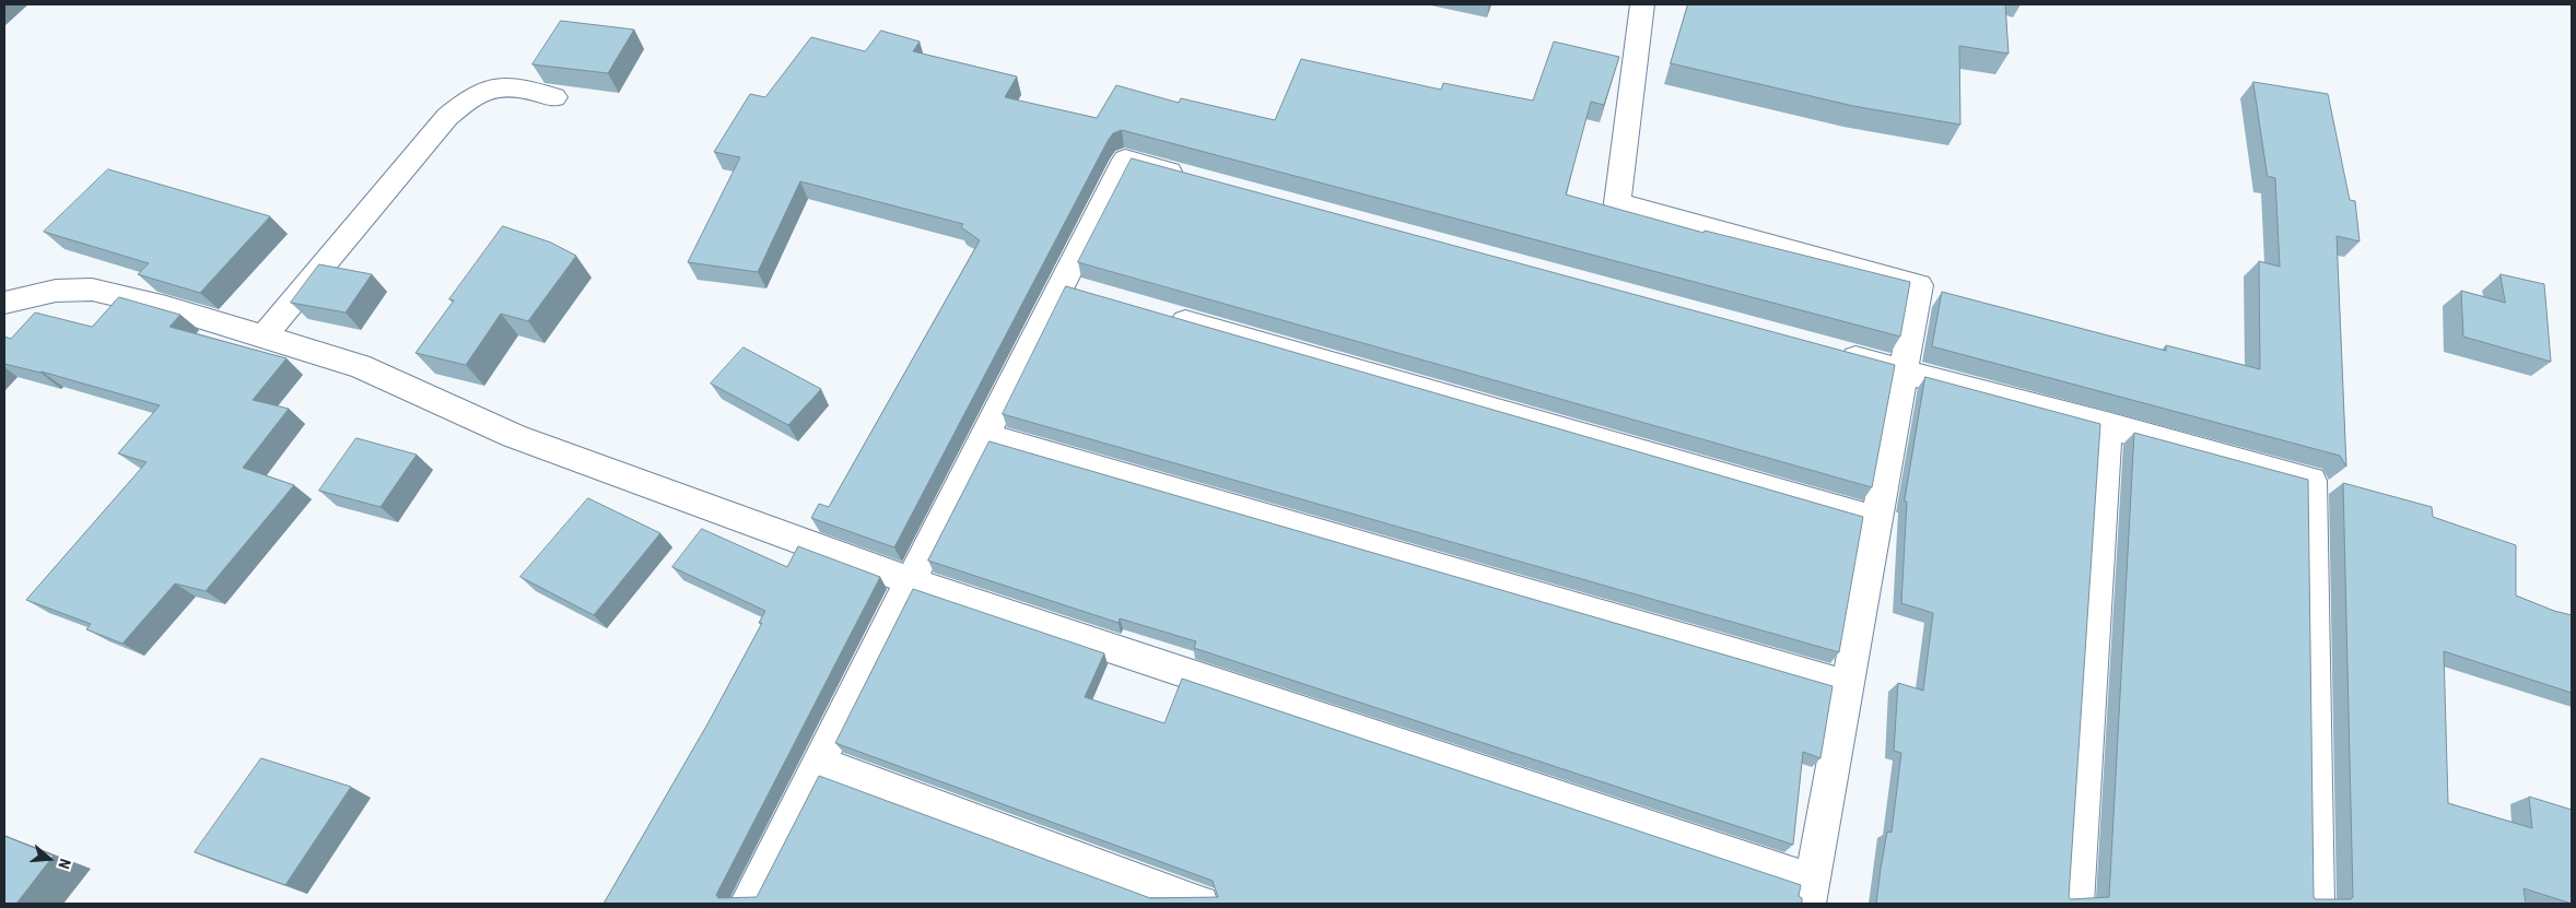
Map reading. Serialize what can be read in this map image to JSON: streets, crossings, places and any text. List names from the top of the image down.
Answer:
{
  "north": "right"
}
